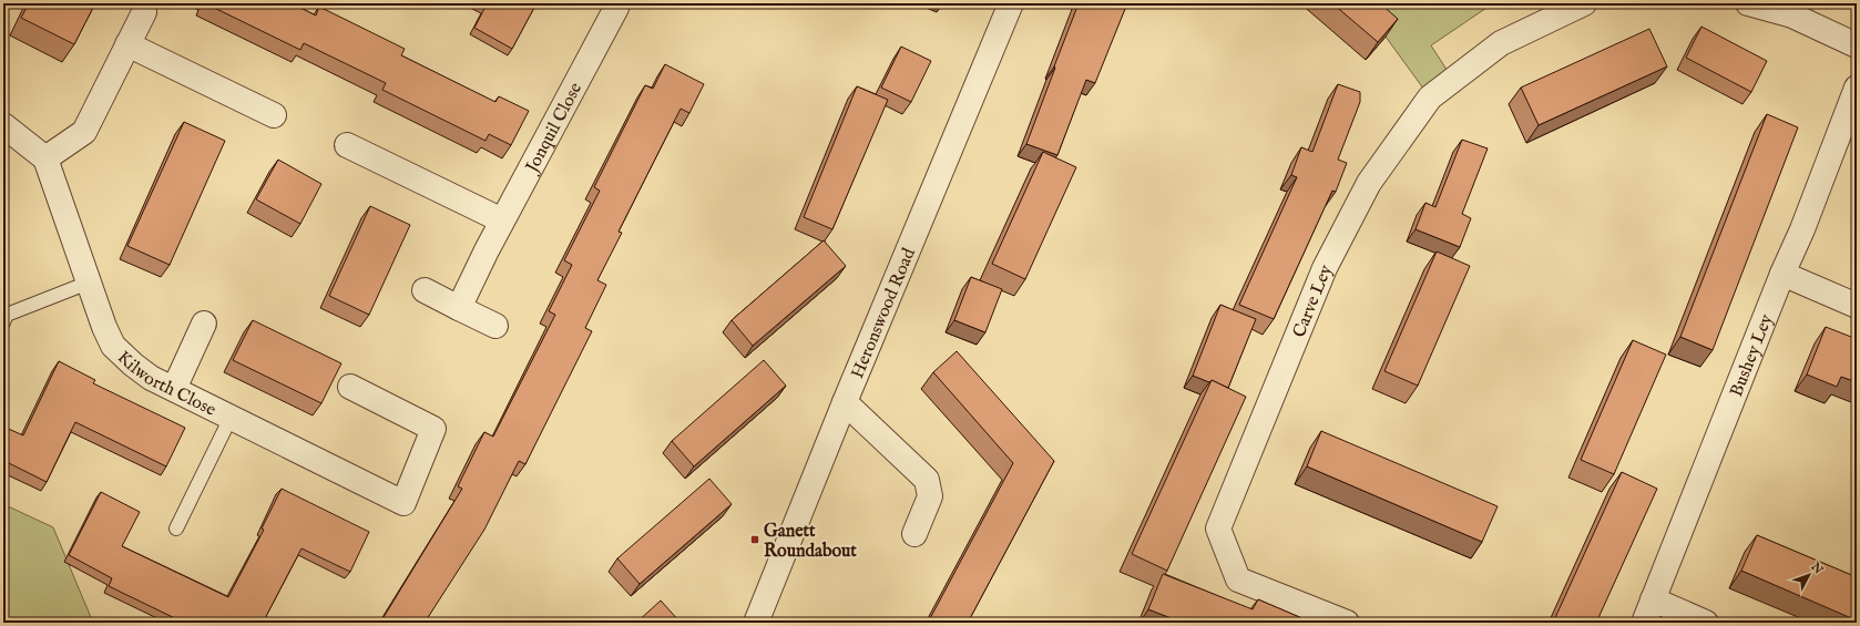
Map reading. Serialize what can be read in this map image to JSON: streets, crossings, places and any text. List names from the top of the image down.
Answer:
{
  "streets": {
    "street": [
      "Jonquil Close",
      "Carve Ley",
      "Heronswood Road",
      "Bushey Ley",
      "Kilworth Close"
    ]
  },
  "places": {
    "transit": ["Ganett Roundabout"]
  },
  "north": "top right"
}
